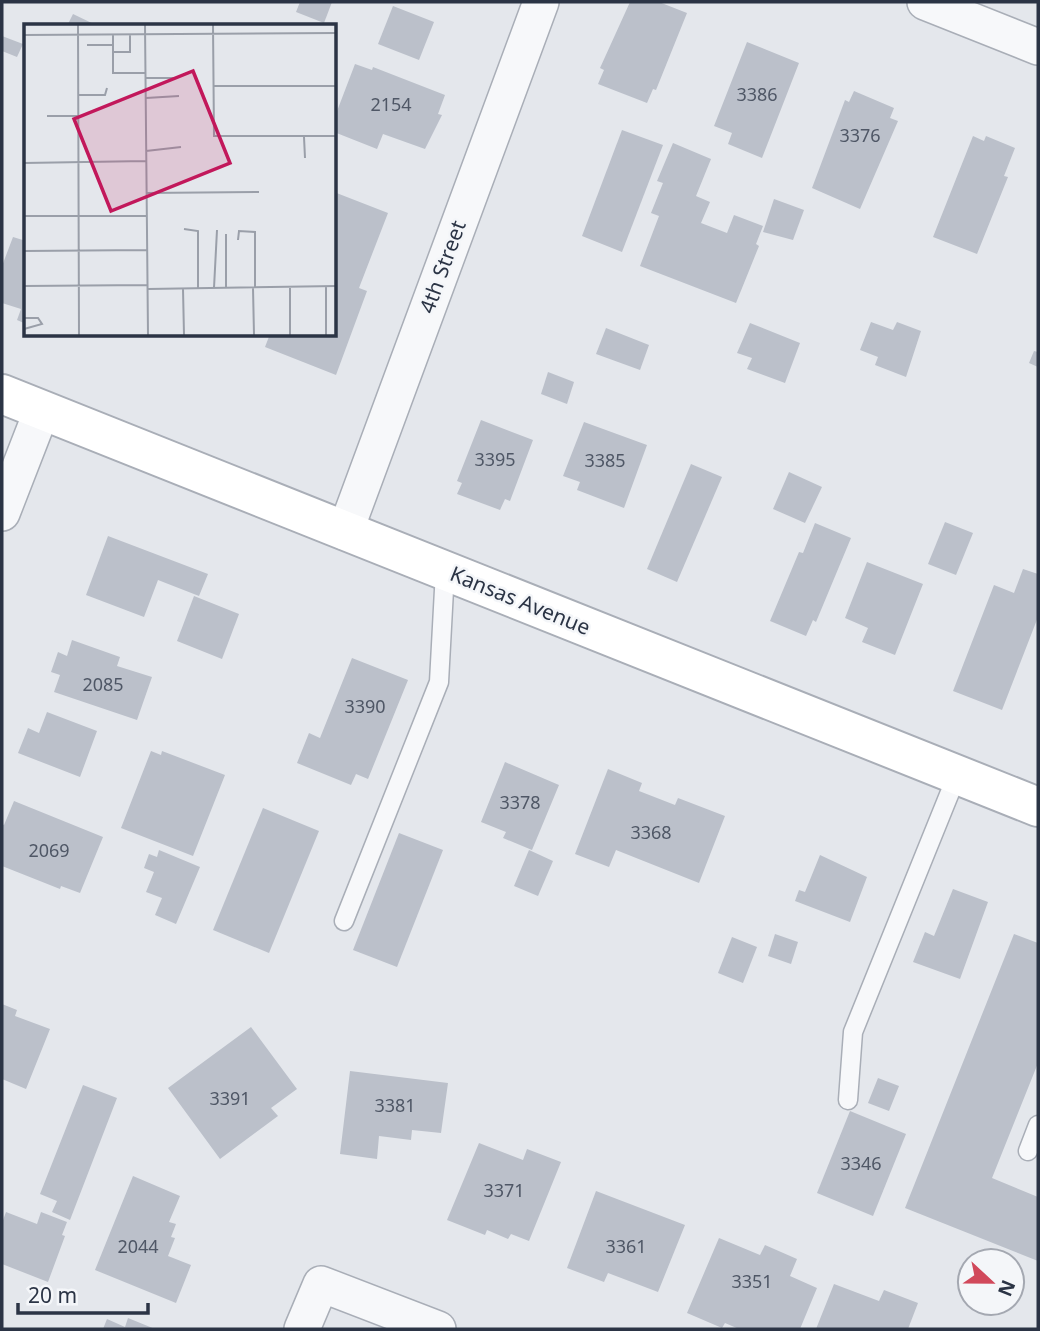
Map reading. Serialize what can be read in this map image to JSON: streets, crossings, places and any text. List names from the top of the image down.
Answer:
{
  "streets": {
    "street": ["4th Street", "Kansas Avenue"]
  },
  "crossings": [
    ["4th Street", "Kansas Avenue"]
  ],
  "house_numbers": [
    "3386",
    "2154",
    "3376",
    "3395",
    "3385",
    "2085",
    "3390",
    "3378",
    "3368",
    "2069",
    "3391",
    "3381",
    "3346",
    "3371",
    "2044",
    "3361",
    "3351"
  ],
  "scale_bar": "20 m",
  "north": "right"
}
